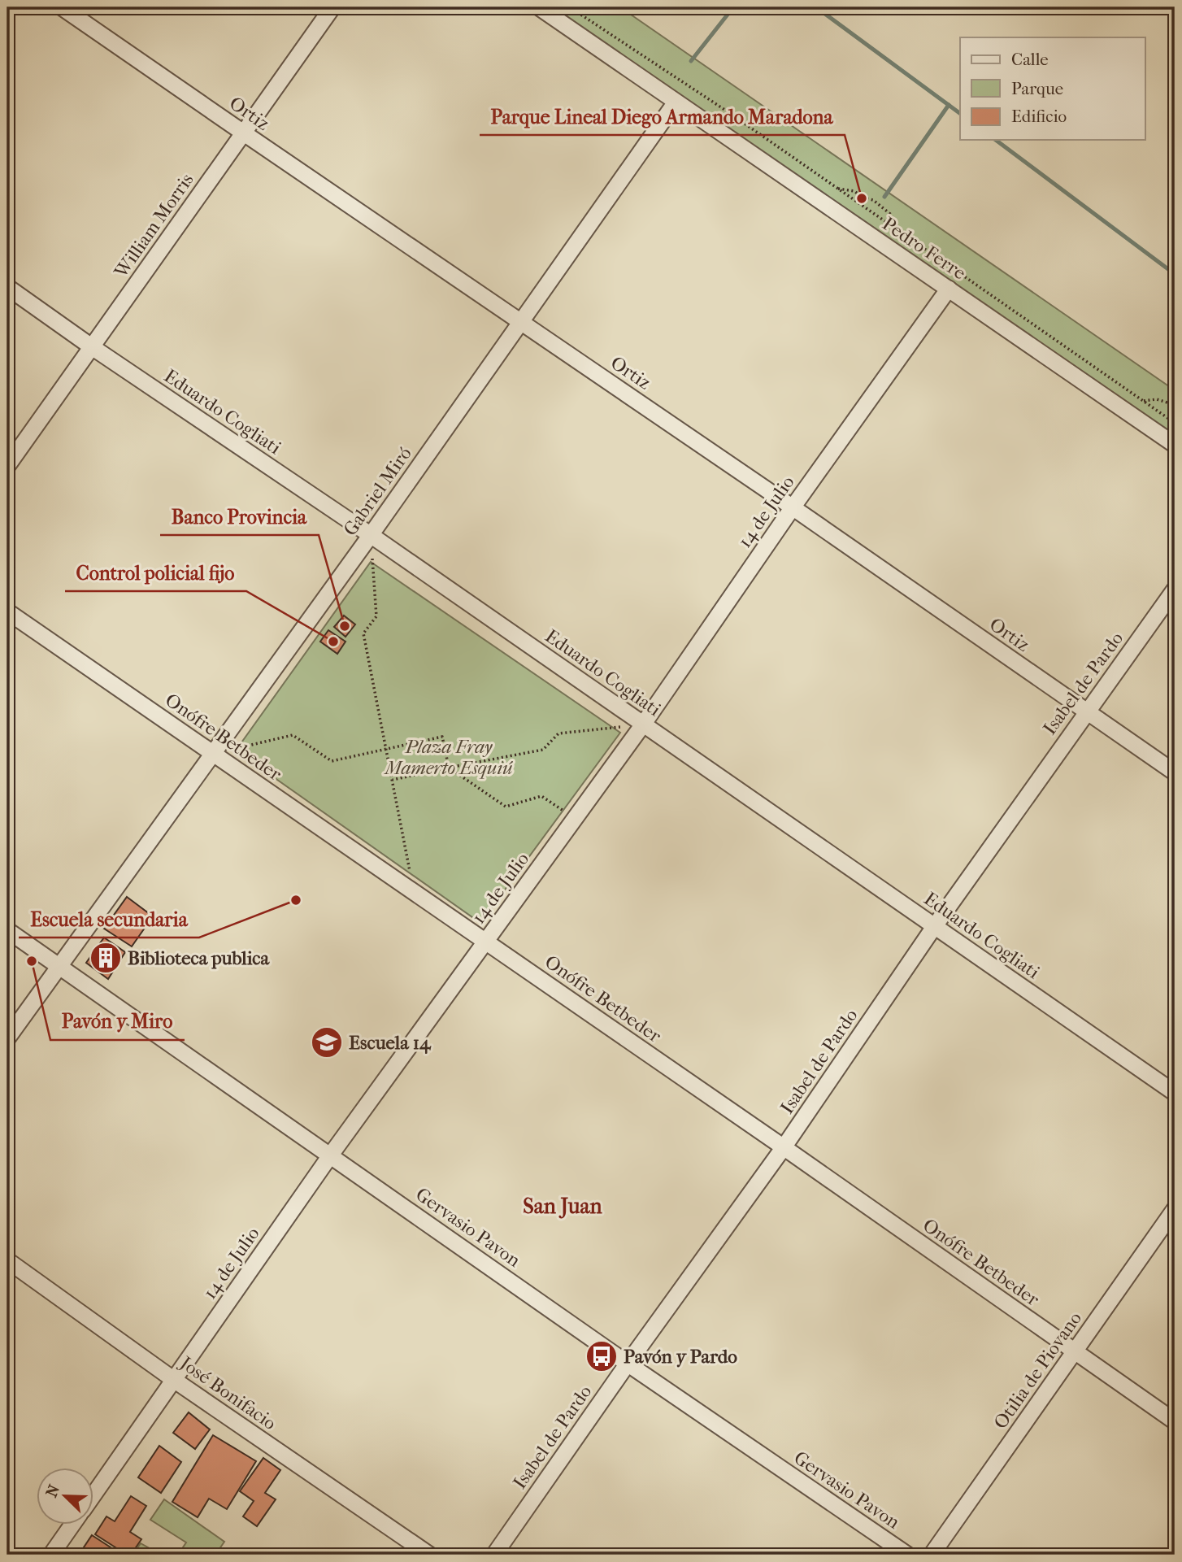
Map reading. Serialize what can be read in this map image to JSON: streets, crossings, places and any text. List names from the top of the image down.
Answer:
{
  "streets": {
    "street": [
      "Ortiz",
      "William Morris",
      "Pedro Ferre",
      "Eduardo Cogliati",
      "Gabriel Miró",
      "14 de Julio",
      "Isabel de Pardo",
      "Onófre Betbeder",
      "Gervasio Pavon",
      "Otilia de Piovano",
      "José Bonifacio"
    ]
  },
  "crossings": [
    ["Ortiz", "William Morris"],
    ["Ortiz", "Gabriel Miró"],
    ["Ortiz", "14 de Julio"],
    ["Ortiz", "Isabel de Pardo"],
    ["William Morris", "Eduardo Cogliati"],
    ["Pedro Ferre", "Gabriel Miró"],
    ["Pedro Ferre", "14 de Julio"],
    ["Eduardo Cogliati", "Gabriel Miró"],
    ["Eduardo Cogliati", "14 de Julio"],
    ["Eduardo Cogliati", "Isabel de Pardo"],
    ["Gabriel Miró", "Onófre Betbeder"],
    ["Gabriel Miró", "Gervasio Pavon"],
    ["14 de Julio", "Onófre Betbeder"],
    ["14 de Julio", "Gervasio Pavon"],
    ["14 de Julio", "José Bonifacio"],
    ["Isabel de Pardo", "Onófre Betbeder"],
    ["Isabel de Pardo", "Gervasio Pavon"],
    ["Onófre Betbeder", "Otilia de Piovano"]
  ],
  "districts": ["San Juan"],
  "parks": ["Plaza Fray Mamerto Esquiú"],
  "places": {
    "other": [
      "Parque Lineal Diego Armando Maradona",
      "Banco Provincia",
      "Control policial fijo",
      "Escuela secundaria",
      "Pavón y Miro"
    ],
    "building": ["Biblioteca publica"],
    "school or university": ["Escuela 14"],
    "bus stop": ["Pavón y Pardo"]
  },
  "legend": ["Calle", "Parque", "Edificio"],
  "north": "top left"
}
